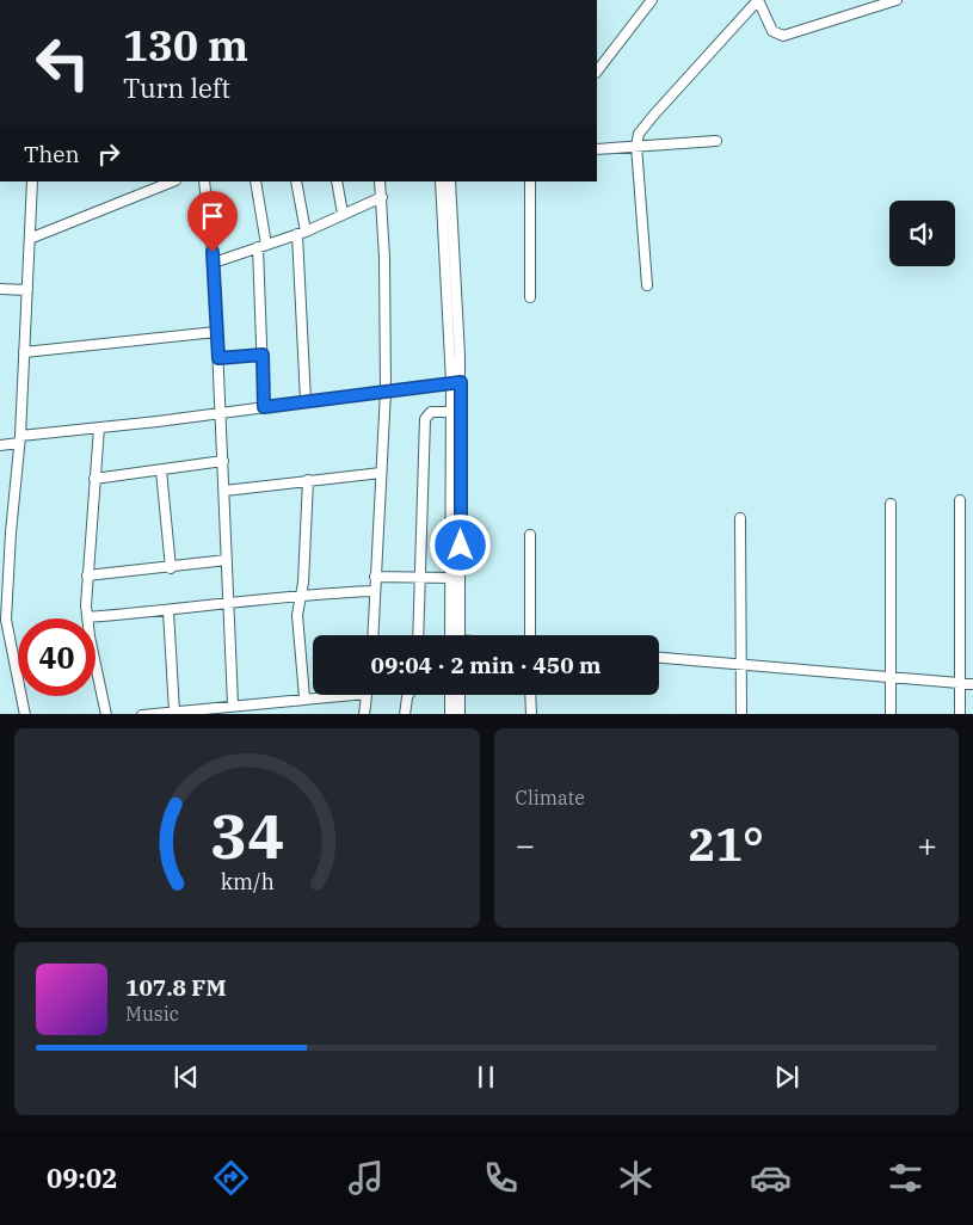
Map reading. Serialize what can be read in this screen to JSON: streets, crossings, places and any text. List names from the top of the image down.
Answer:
{
  "page": {
    "turn": ["130 m", "Turn left"],
    "then": "Then",
    "limit": "40",
    "trip": "09:04 · 2 min · 450 m",
    "tile": "Climate",
    "heat": ["−", "21°", "+"],
    "song": ["107.8 FM", "Music"],
    "tabs": "09:02",
    "gauge": ["34", "km/h"]
  }
}
